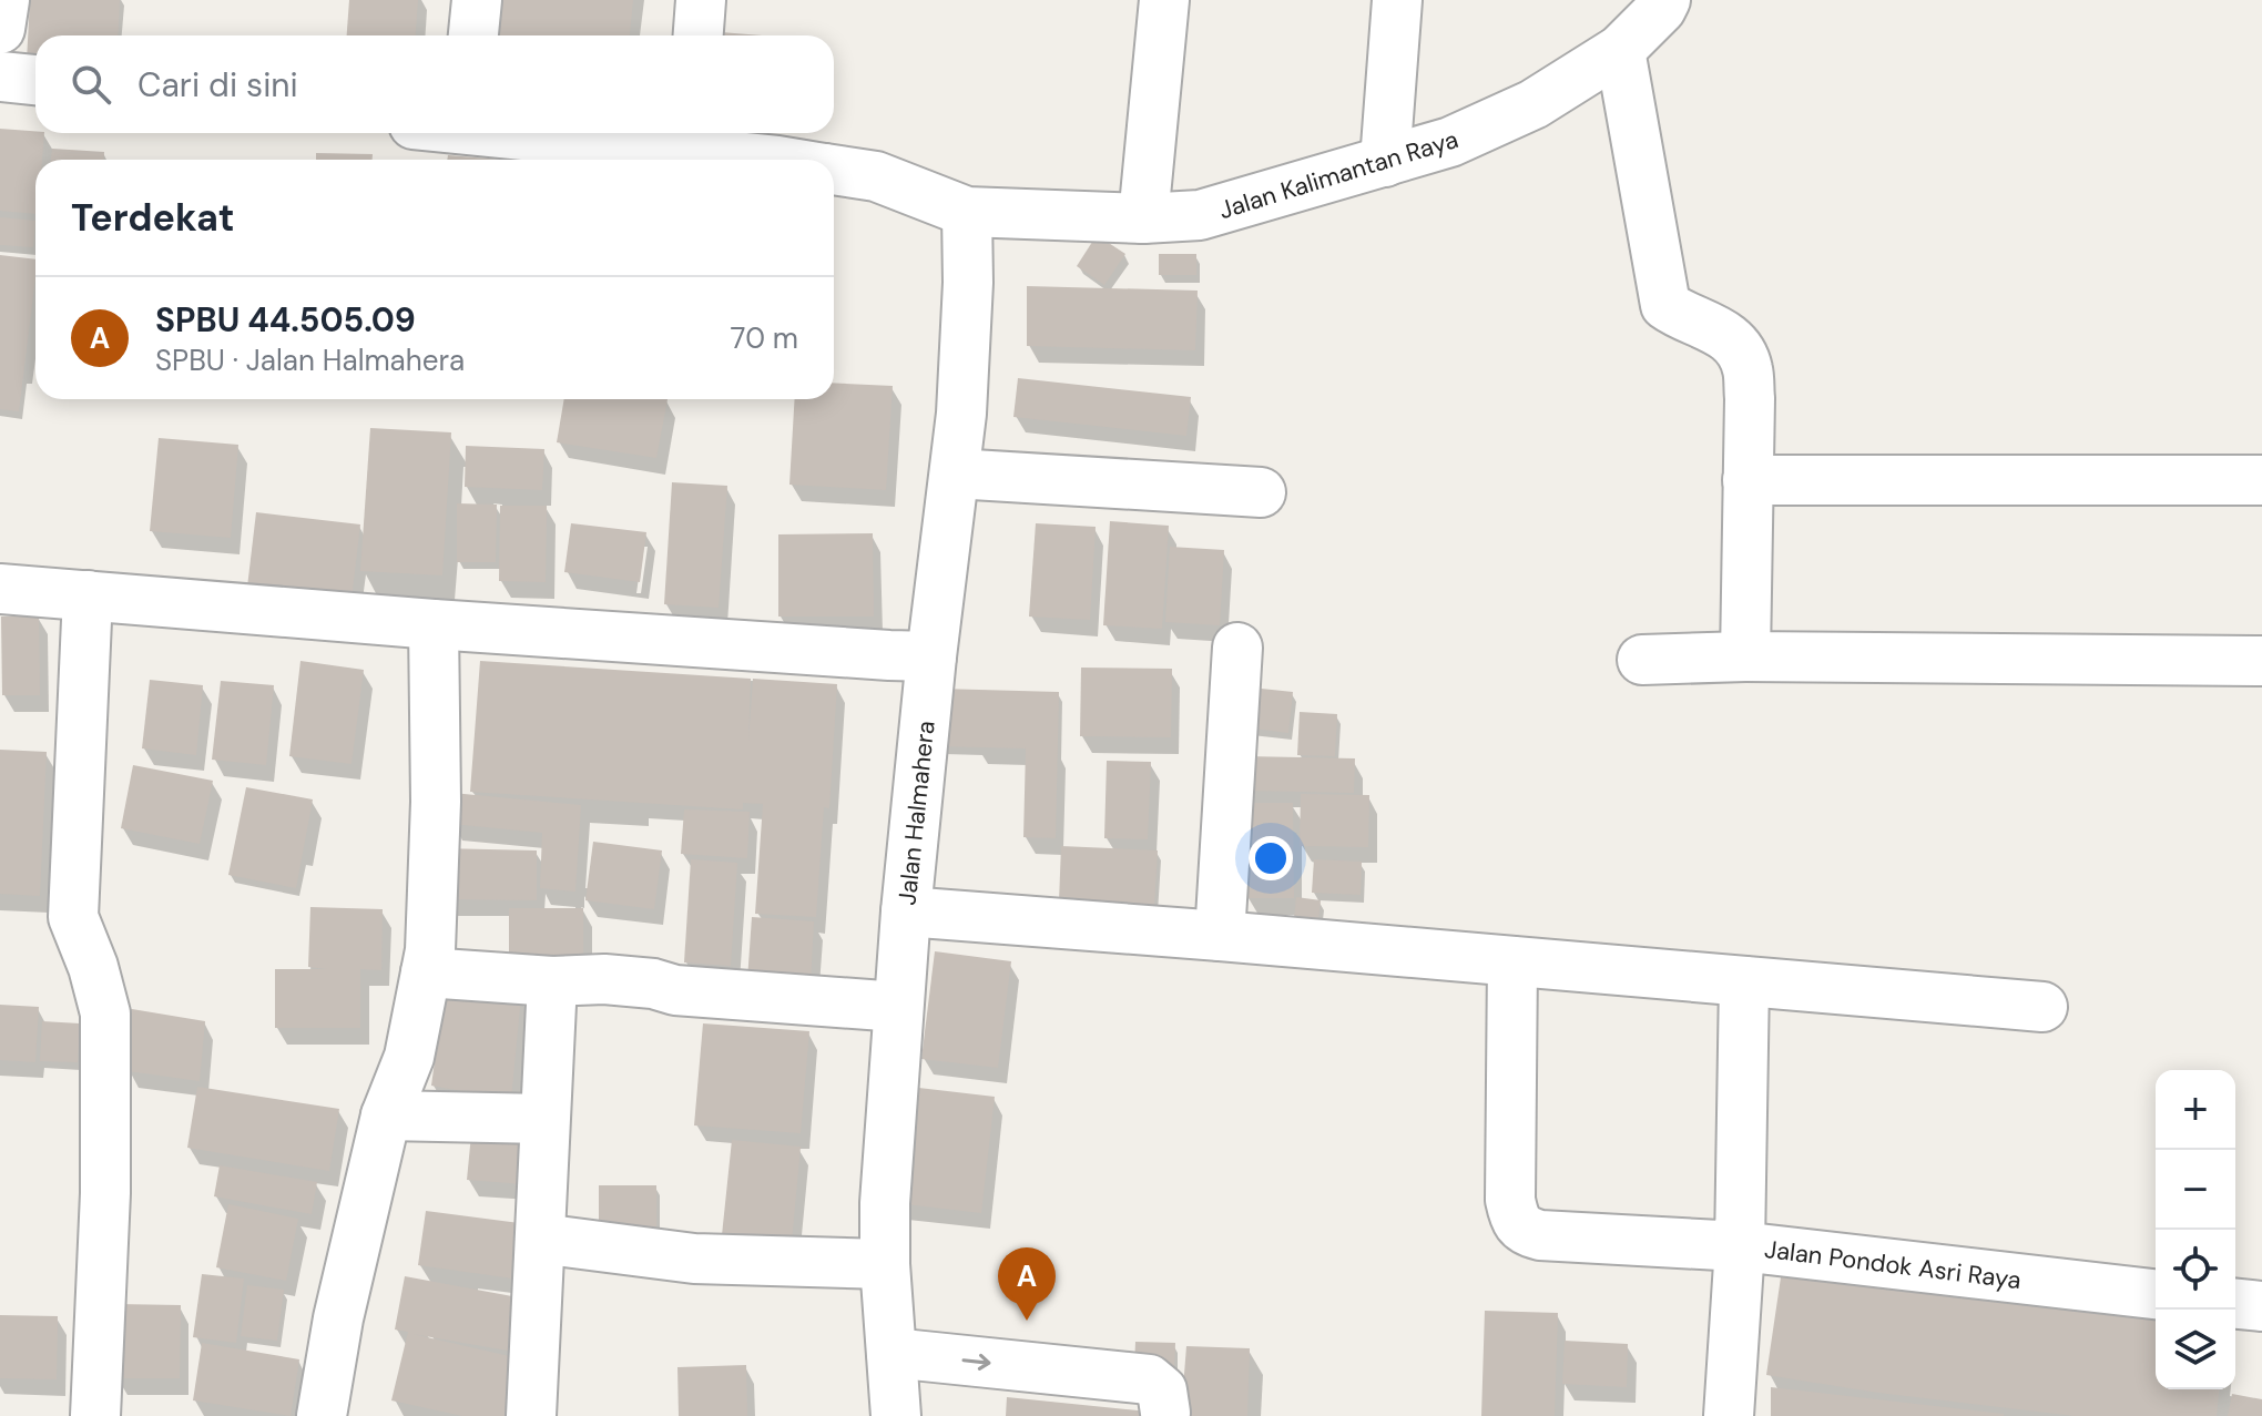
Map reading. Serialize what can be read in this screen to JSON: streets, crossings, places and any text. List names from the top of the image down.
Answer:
{
  "streets": {
    "street": ["Jalan Kalimantan Raya", "Jalan Halmahera", "Jalan Pondok Asri Raya"]
  },
  "crossings": [
    ["Jalan Kalimantan Raya", "Jalan Halmahera"]
  ],
  "page": {
    "search": "Cari di sini",
    "heading": "Terdekat",
    "list": [
      {
        "mark": "A",
        "name": "SPBU 44.505.09",
        "note": "SPBU · Jalan Halmahera",
        "value": "70 m"
      }
    ],
    "map_buttons": ["+", "−"],
    "pins": "A"
  }
}
